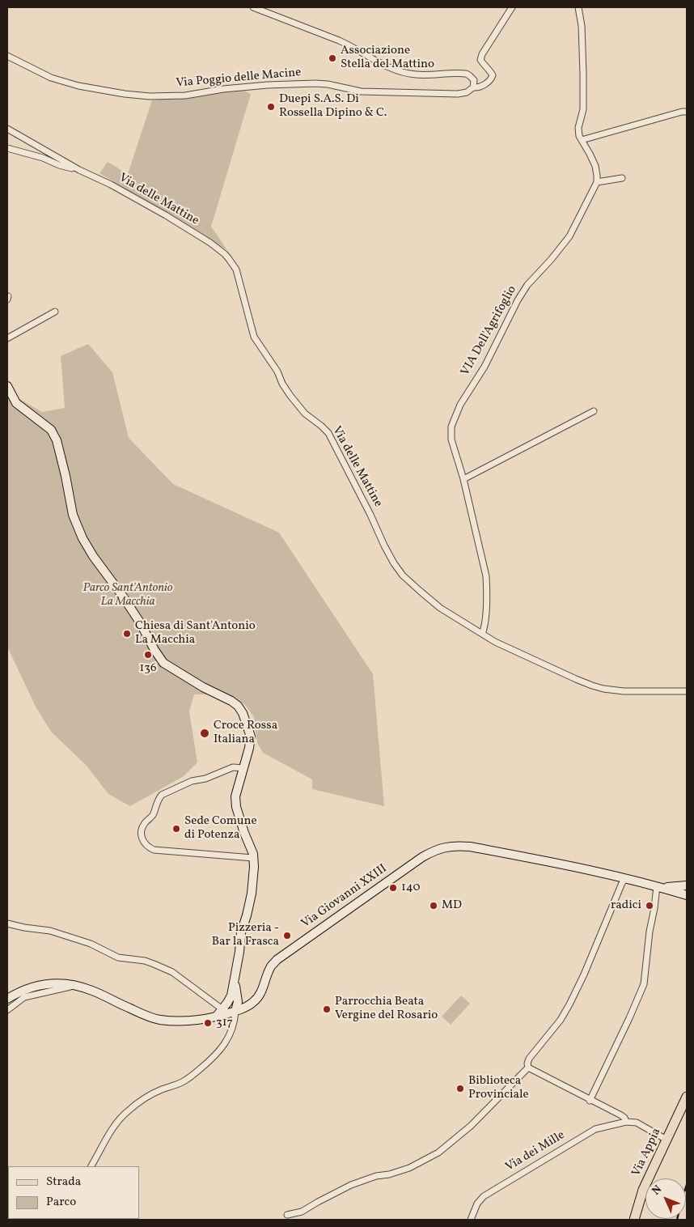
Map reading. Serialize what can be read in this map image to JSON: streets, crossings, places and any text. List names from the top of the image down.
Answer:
{
  "streets": {
    "main road": ["Via Appia"],
    "street": [
      "Via Poggio delle Macine",
      "Via delle Mattine",
      "VIA Dell'Agrifoglio",
      "Via Giovanni XXIII",
      "Via dei Mille"
    ]
  },
  "crossings": [
    ["Via delle Mattine", "VIA Dell'Agrifoglio"]
  ],
  "parks": ["Parco Sant'Antonio La Macchia"],
  "places": [
    "Associazione Stella del Mattino",
    "Duepi S.A.S. Di Rossella Dipino & C.",
    "Chiesa di Sant'Antonio La Macchia",
    "136",
    "Croce Rossa Italiana",
    "Sede Comune di Potenza",
    "140",
    "MD",
    "radici",
    "Pizzeria - Bar la Frasca",
    "Parrocchia Beata Vergine del Rosario",
    "317",
    "Biblioteca Provinciale"
  ],
  "legend": ["Strada", "Parco"],
  "north": "top left"
}
